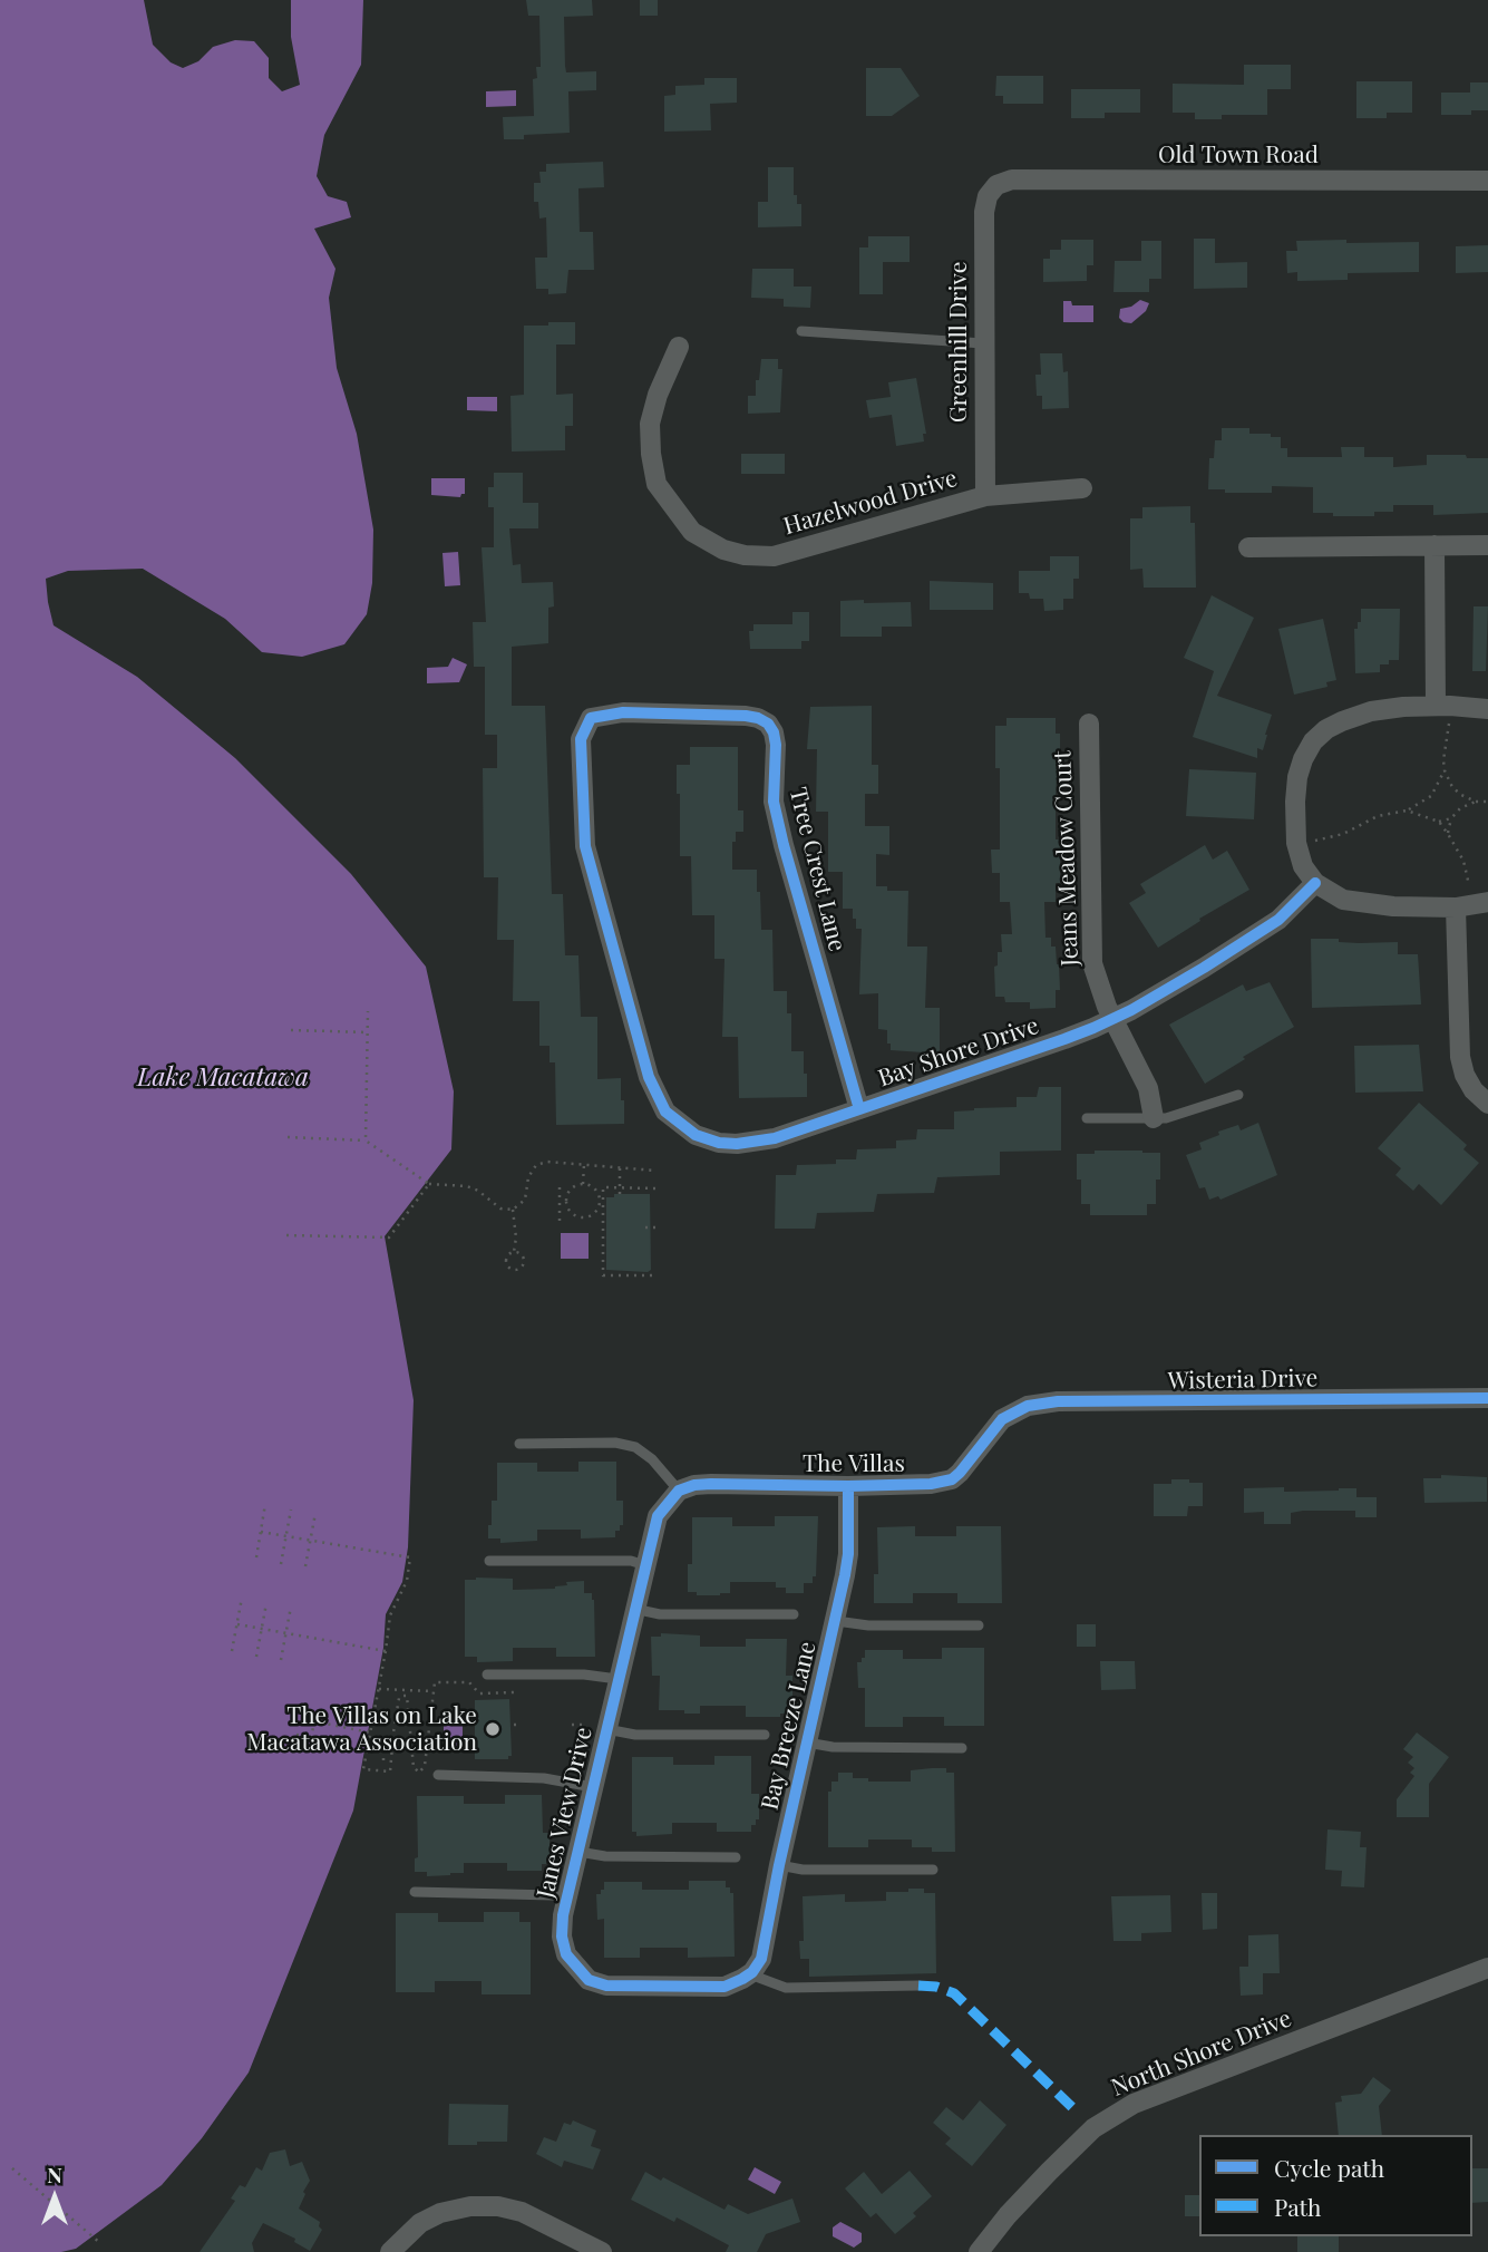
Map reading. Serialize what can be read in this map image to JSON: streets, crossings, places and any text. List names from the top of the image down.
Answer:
{
  "streets": {
    "street": [
      "Old Town Road",
      "Greenhill Drive",
      "Hazelwood Drive",
      "Jeans Meadow Court",
      "Tree Crest Lane",
      "Bay Shore Drive",
      "Wisteria Drive",
      "The Villas",
      "Bay Breeze Lane",
      "Janes View Drive",
      "North Shore Drive"
    ]
  },
  "crossings": [
    ["Old Town Road", "Greenhill Drive"],
    ["Greenhill Drive", "Hazelwood Drive"],
    ["Jeans Meadow Court", "Bay Shore Drive"],
    ["Tree Crest Lane", "Bay Shore Drive"],
    ["Wisteria Drive", "The Villas"],
    ["The Villas", "Bay Breeze Lane"],
    ["The Villas", "Janes View Drive"],
    ["Bay Breeze Lane", "Janes View Drive"]
  ],
  "water": ["Lake Macatawa"],
  "places": ["The Villas on Lake Macatawa Association"],
  "legend": ["Cycle path", "Path"],
  "north": "top"
}
